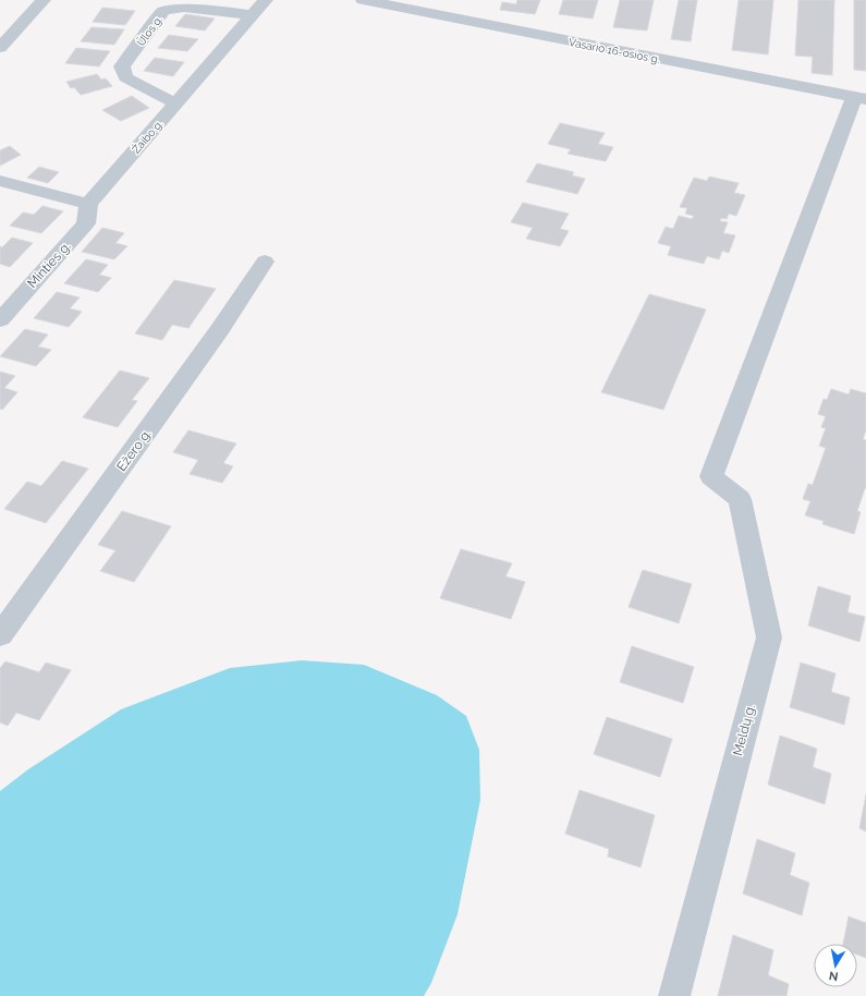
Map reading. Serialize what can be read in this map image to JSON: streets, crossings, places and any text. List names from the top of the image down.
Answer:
{
  "streets": {
    "street": [
      "Ūlos g.",
      "Vasario 16-osios g.",
      "Žaibo g.",
      "Minties g.",
      "Ežero g.",
      "Meldų g."
    ]
  },
  "crossings": [
    ["Ūlos g.", "Žaibo g."],
    ["Vasario 16-osios g.", "Meldų g."],
    ["Žaibo g.", "Minties g."]
  ],
  "north": "bottom"
}
